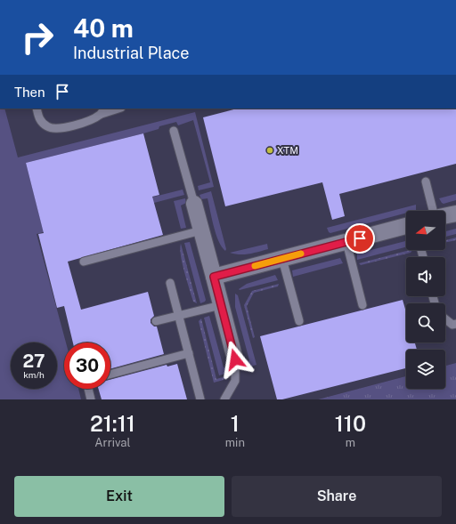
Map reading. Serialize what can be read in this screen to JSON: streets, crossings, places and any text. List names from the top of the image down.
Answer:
{
  "places": ["XTM"],
  "north": "left",
  "page": {
    "turn": ["40 m", "Industrial Place"],
    "then": "Then",
    "speed": "27 km/h",
    "limit": "30",
    "eta": [
      "21:11",
      "Arrival",
      "1",
      "min",
      "110",
      "m"
    ],
    "buttons": ["Exit", "Share"]
  }
}
